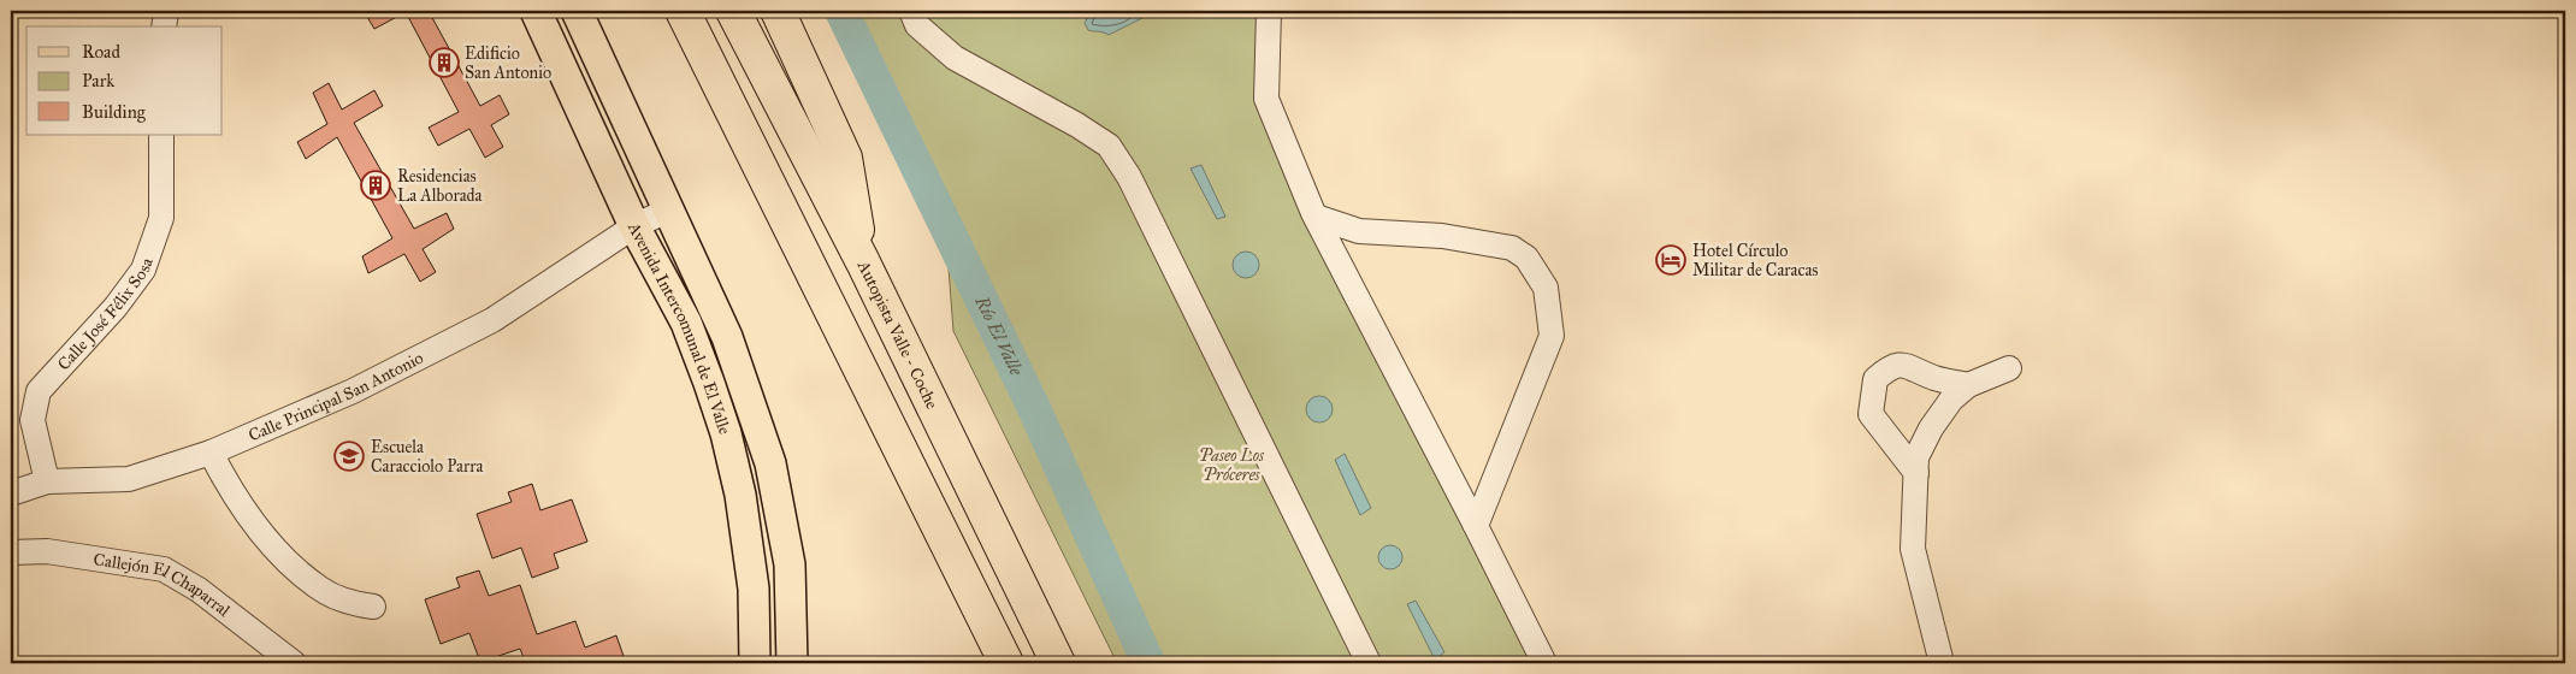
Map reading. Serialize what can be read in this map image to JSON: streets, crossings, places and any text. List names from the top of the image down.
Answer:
{
  "streets": {
    "highway": ["Autopista Valle - Coche"],
    "main road": ["Avenida Intercomunal de El Valle"],
    "street": ["Calle José Félix Sosa", "Calle Principal San Antonio", "Callejón El Chaparral"]
  },
  "crossings": [
    ["Calle José Félix Sosa", "Calle Principal San Antonio"],
    ["Avenida Intercomunal de El Valle", "Calle Principal San Antonio"]
  ],
  "water": ["Río El Valle"],
  "parks": ["Paseo Los Próceres"],
  "places": {
    "building": ["Edificio San Antonio", "Residencias La Alborada"],
    "hotel": ["Hotel Círculo Militar de Caracas"],
    "school or university": ["Escuela Caracciolo Parra"]
  },
  "legend": ["Road", "Park", "Building"]
}
